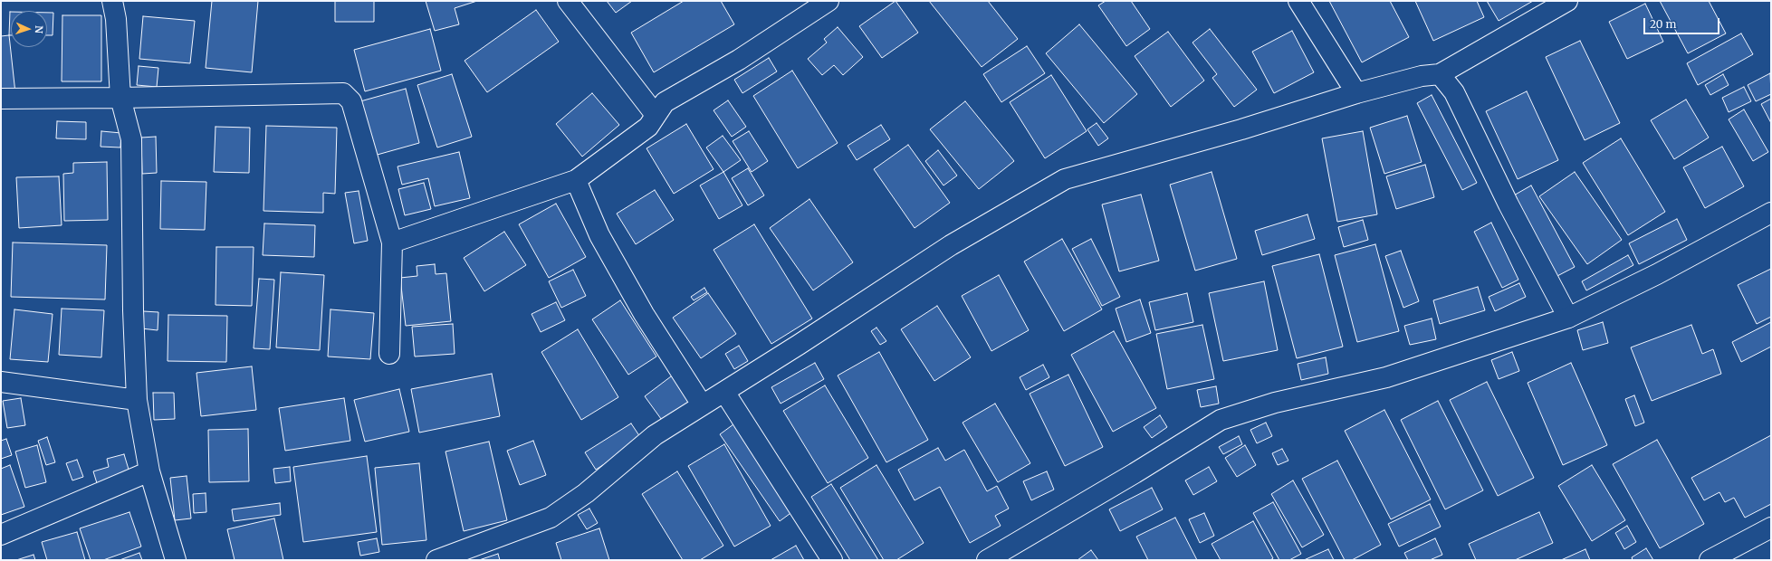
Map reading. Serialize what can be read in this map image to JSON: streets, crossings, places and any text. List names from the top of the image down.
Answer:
{
  "scale_bar": "20 m",
  "north": "right"
}
